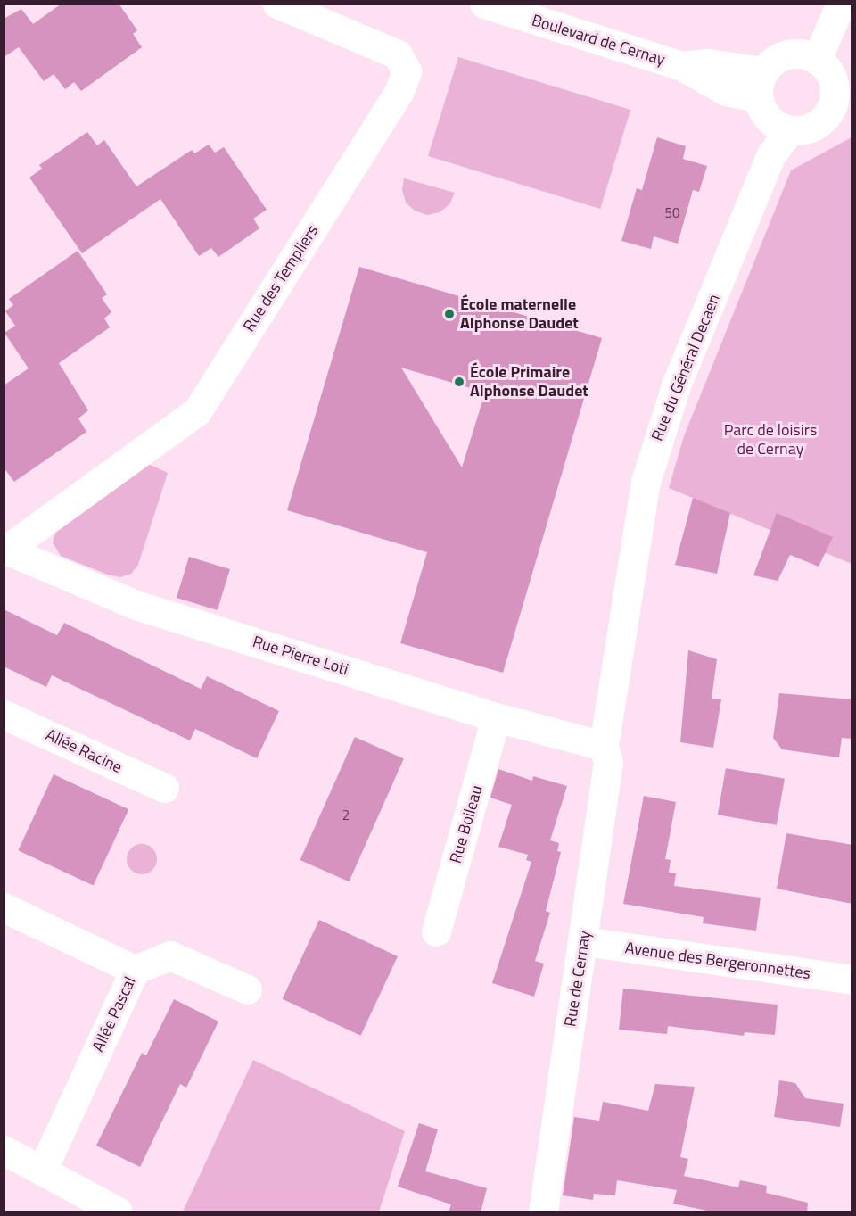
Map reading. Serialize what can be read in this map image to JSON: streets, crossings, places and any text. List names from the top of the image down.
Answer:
{
  "streets": {
    "street": [
      "Boulevard de Cernay",
      "Rue des Templiers",
      "Rue du Général Decaen",
      "Rue Pierre Loti",
      "Allée Racine",
      "Rue Boileau",
      "Avenue des Bergeronnettes",
      "Rue de Cernay",
      "Allée Pascal"
    ]
  },
  "crossings": [
    ["Boulevard de Cernay", "Rue du Général Decaen"],
    ["Rue des Templiers", "Rue Pierre Loti"],
    ["Rue du Général Decaen", "Rue Pierre Loti"],
    ["Rue du Général Decaen", "Rue de Cernay"],
    ["Rue Pierre Loti", "Rue Boileau"],
    ["Rue Pierre Loti", "Rue de Cernay"],
    ["Avenue des Bergeronnettes", "Rue de Cernay"]
  ],
  "parks": ["Parc de loisirs de Cernay"],
  "places": ["École maternelle Alphonse Daudet", "École Primaire Alphonse Daudet"],
  "house_numbers": ["50", "2"]
}
